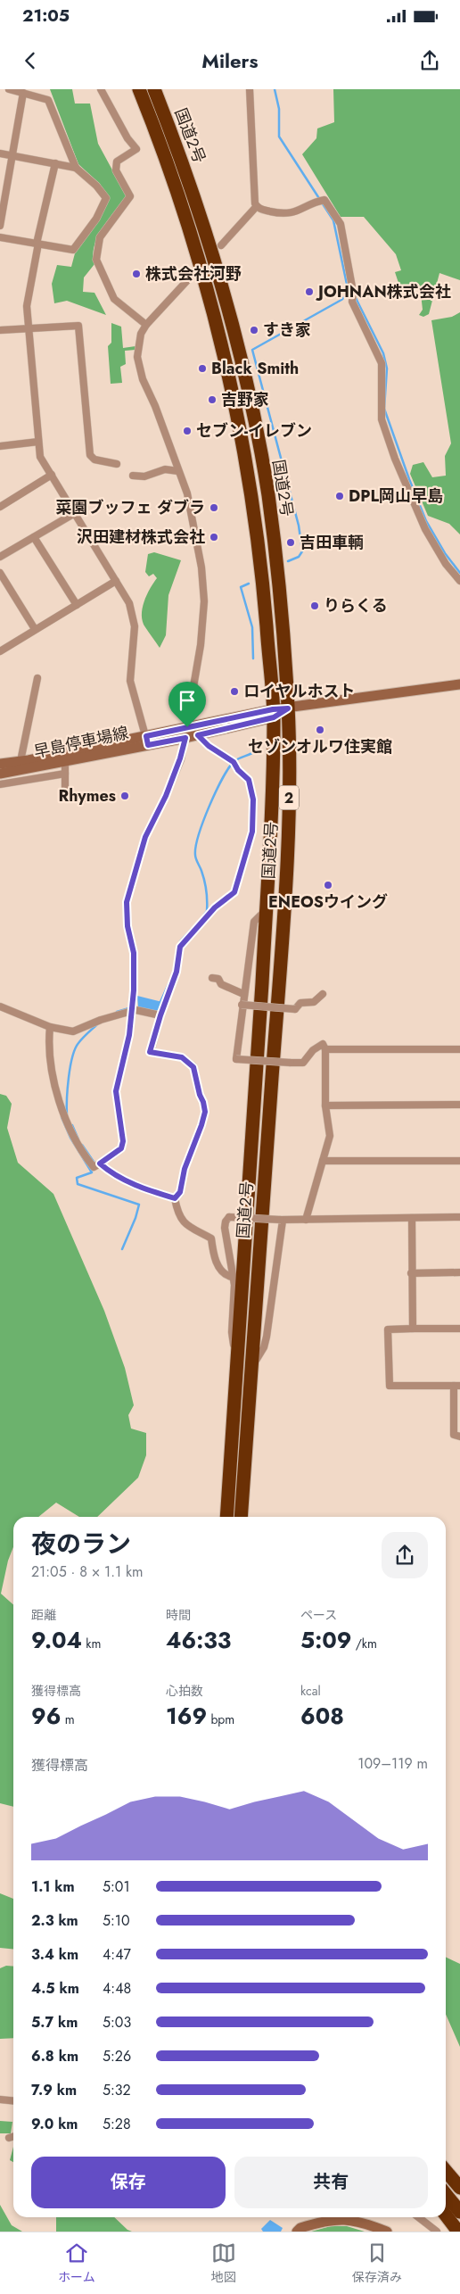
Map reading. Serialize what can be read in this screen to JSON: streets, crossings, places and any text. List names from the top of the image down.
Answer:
{
  "streets": {
    "highway": ["国道2号", "2"],
    "main road": ["早島停車場線"]
  },
  "crossings": [
    ["国道2号", "早島停車場線"]
  ],
  "places": [
    "株式会社河野",
    "JOHNAN株式会社",
    "すき家",
    "Black Smith",
    "吉野家",
    "セブン-イレブン",
    "DPL岡山早島",
    "菜園ブッフェ ダブラ",
    "沢田建材株式会社",
    "吉田車輌",
    "りらくる",
    "ロイヤルホスト",
    "セゾンオルワ住実館",
    "Rhymes",
    "ENEOSウイング"
  ],
  "page": {
    "status": "21:05",
    "header": "Milers",
    "heading": ["夜のラン", "21:05 · 8 × 1.1 km"],
    "stats": [
      ["距離", "9.04 km"],
      ["時間", "46:33"],
      ["ペース", "5:09 /km"],
      ["獲得標高", "96 m"],
      ["心拍数", "169 bpm"],
      ["kcal", "608"]
    ],
    "chart": ["獲得標高", "109–119 m"],
    "list": [
      {
        "name": "1.1 km",
        "note": "5:01"
      },
      {
        "name": "2.3 km",
        "note": "5:10"
      },
      {
        "name": "3.4 km",
        "note": "4:47"
      },
      {
        "name": "4.5 km",
        "note": "4:48"
      },
      {
        "name": "5.7 km",
        "note": "5:03"
      },
      {
        "name": "6.8 km",
        "note": "5:26"
      },
      {
        "name": "7.9 km",
        "note": "5:32"
      },
      {
        "name": "9.0 km",
        "note": "5:28"
      }
    ],
    "buttons": ["保存", "共有"],
    "tabs": ["ホーム", "地図", "保存済み"]
  }
}
